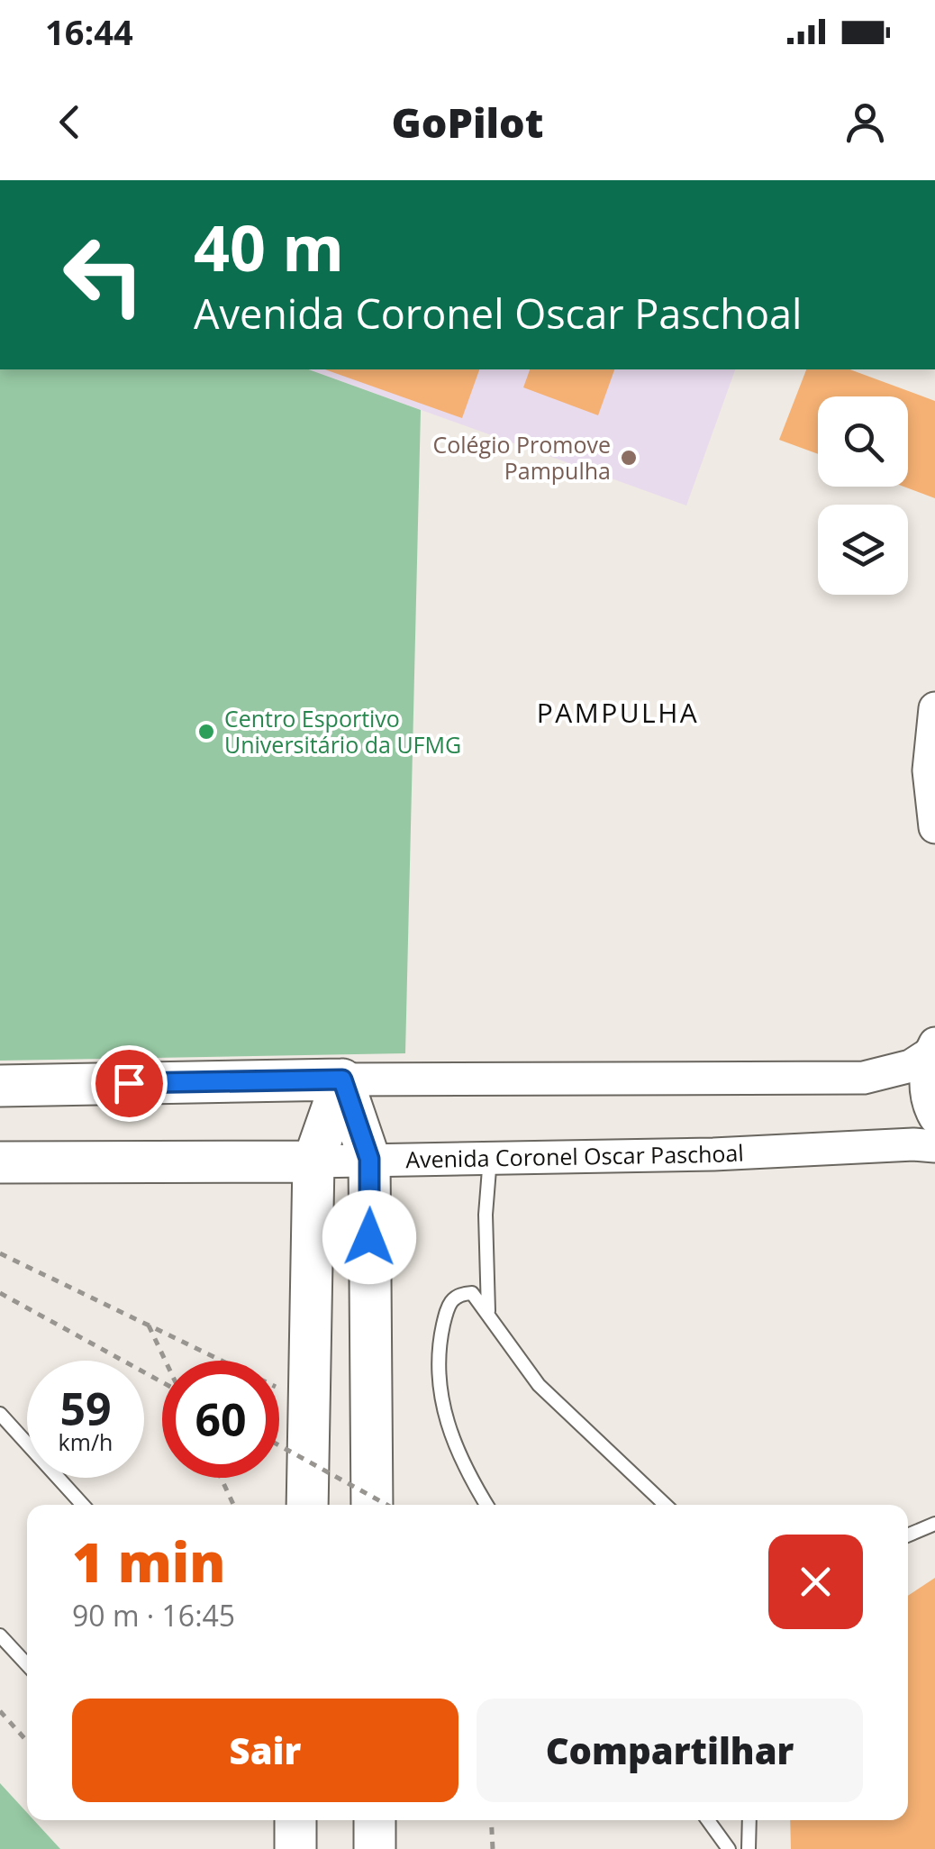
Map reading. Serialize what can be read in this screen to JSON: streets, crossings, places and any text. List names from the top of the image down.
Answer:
{
  "streets": {
    "main road": ["Avenida Coronel Oscar Paschoal"]
  },
  "districts": ["PAMPULHA"],
  "places": ["Colégio Promove Pampulha", "Centro Esportivo Universitário da UFMG"],
  "page": {
    "status": "16:44",
    "header": "GoPilot",
    "turn": ["40 m", "Avenida Coronel Oscar Paschoal"],
    "speed": "59 km/h",
    "limit": "60",
    "heading": ["1 min", "90 m · 16:45"],
    "buttons": ["Sair", "Compartilhar"]
  }
}
